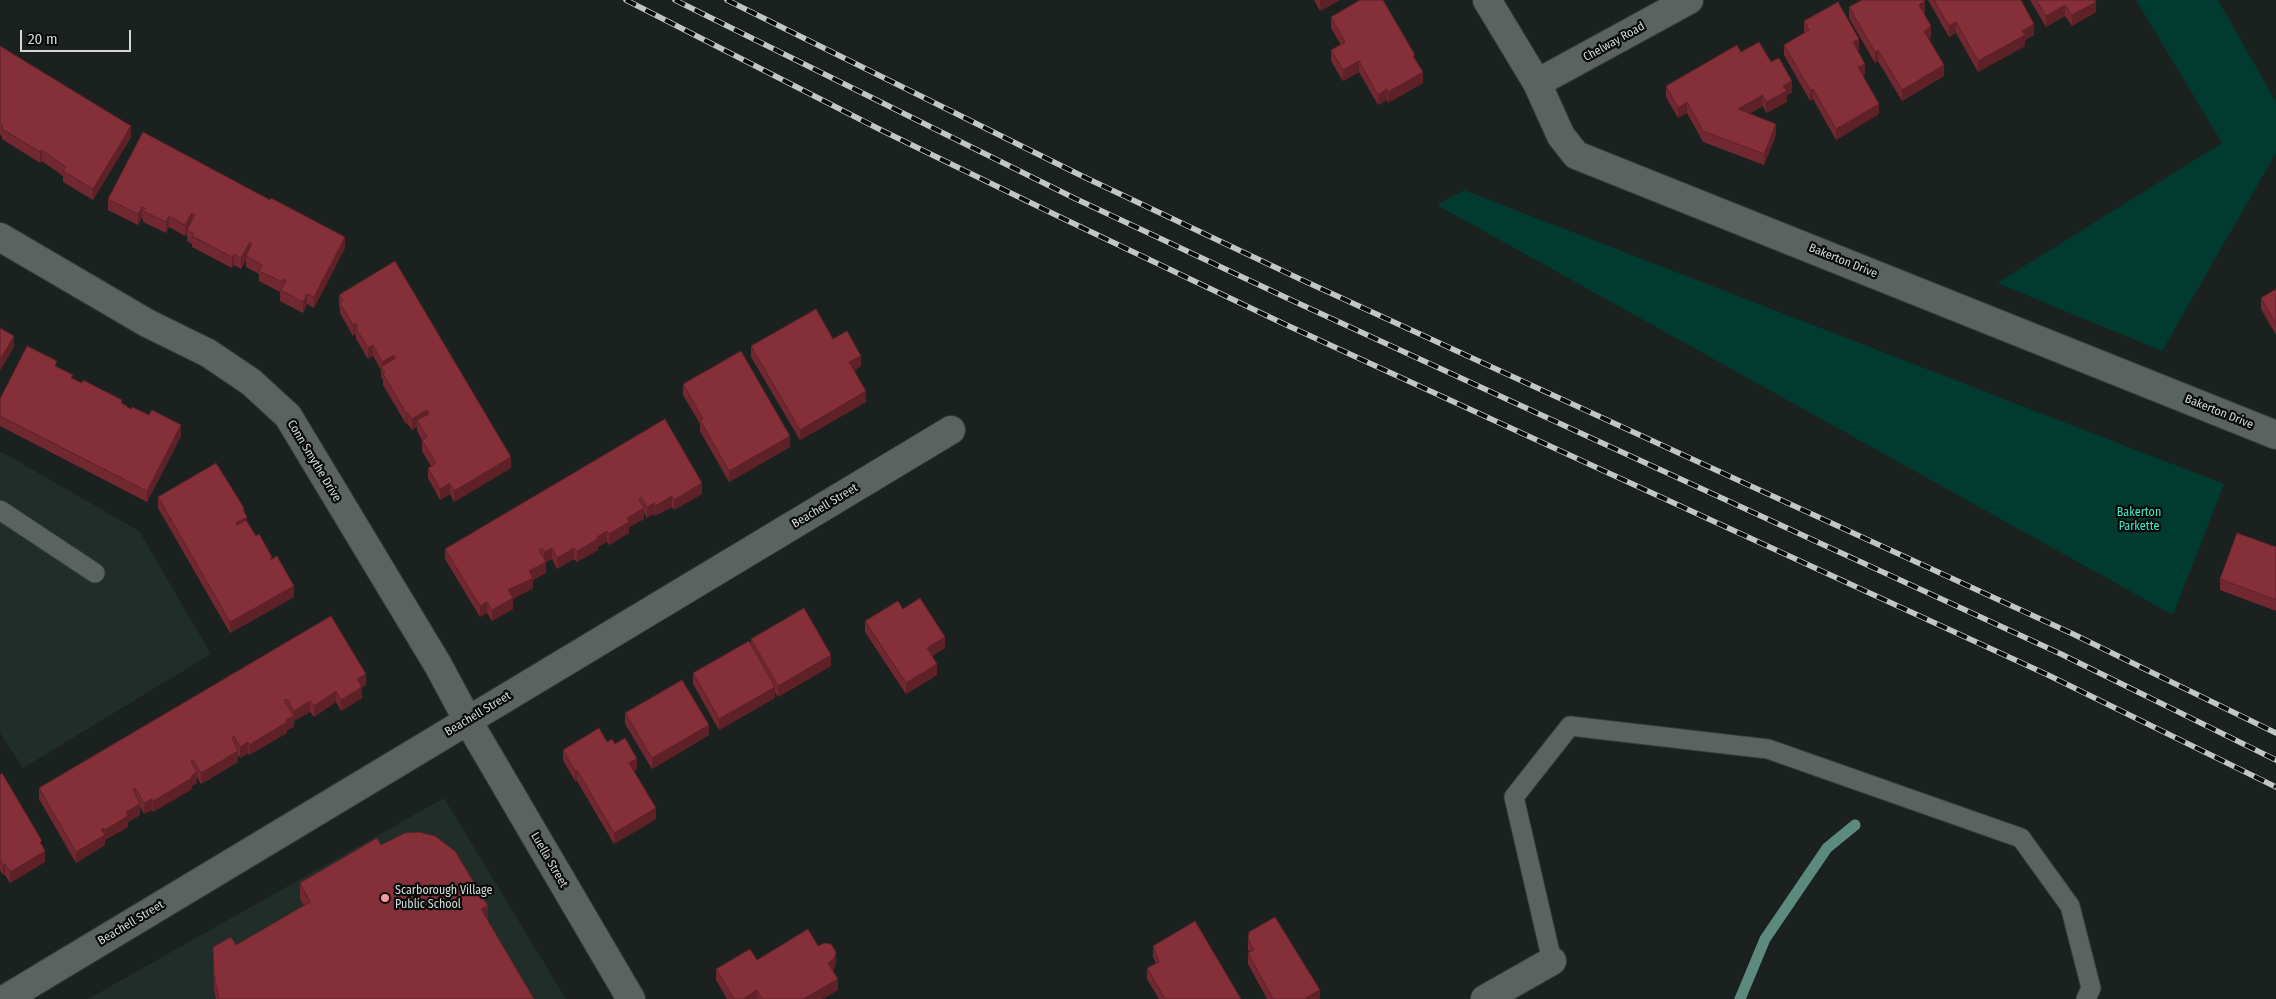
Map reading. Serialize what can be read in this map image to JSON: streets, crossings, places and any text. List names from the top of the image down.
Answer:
{
  "streets": {
    "street": [
      "Chelway Road",
      "Bakerton Drive",
      "Conn Smythe Drive",
      "Beachell Street",
      "Luella Street"
    ]
  },
  "crossings": [
    ["Chelway Road", "Bakerton Drive"],
    ["Conn Smythe Drive", "Beachell Street"],
    ["Conn Smythe Drive", "Luella Street"],
    ["Beachell Street", "Luella Street"]
  ],
  "parks": ["Bakerton Parkette"],
  "places": ["Scarborough Village Public School"],
  "scale_bar": "20 m"
}
